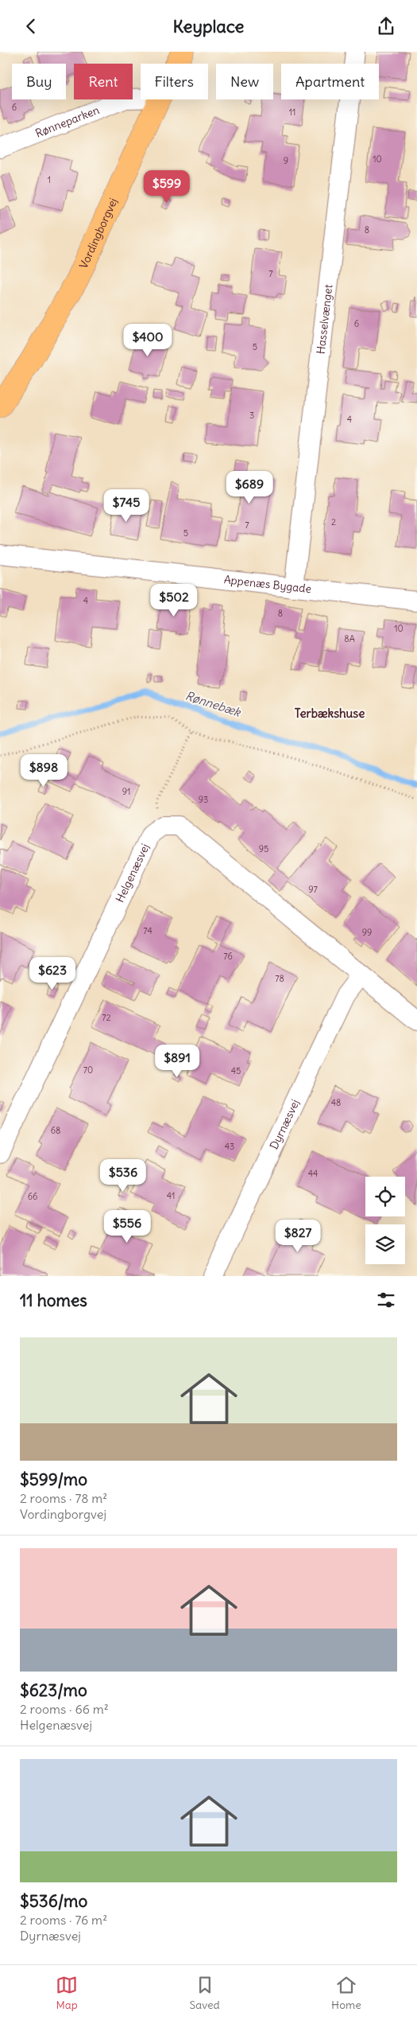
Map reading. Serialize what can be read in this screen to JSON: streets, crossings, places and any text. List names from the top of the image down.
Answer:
{
  "streets": {
    "main road": ["Vordingborgvej"],
    "street": [
      "Rønneparken",
      "Hasselvænget",
      "Appenæs Bygade",
      "Helgenæsvej",
      "Dyrnæsvej"
    ]
  },
  "crossings": [
    ["Hasselvænget", "Appenæs Bygade"]
  ],
  "districts": ["Terbækshuse"],
  "water": ["Rønnebæk"],
  "house_numbers": [
    "6",
    "11",
    "10",
    "9",
    "1",
    "8",
    "7",
    "6",
    "5",
    "3",
    "4",
    "2",
    "7",
    "5",
    "4",
    "8",
    "10",
    "8A",
    "91",
    "93",
    "95",
    "97",
    "74",
    "99",
    "76",
    "78",
    "72",
    "70",
    "45",
    "48",
    "68",
    "43",
    "44",
    "41",
    "66"
  ],
  "page": {
    "header": "Keyplace",
    "chip": [
      "Buy",
      "Rent",
      "Filters",
      "New",
      "Apartment"
    ],
    "price": [
      "$599",
      "$400",
      "$689",
      "$745",
      "$502",
      "$898",
      "$623",
      "$891",
      "$536",
      "$556",
      "$827"
    ],
    "heading": "11 homes",
    "list": [
      {
        "name": "$599/mo",
        "note": "2 rooms · 78 m² · Vordingborgvej"
      },
      {
        "name": "$623/mo",
        "note": "2 rooms · 66 m² · Helgenæsvej"
      },
      {
        "name": "$536/mo",
        "note": "2 rooms · 76 m² · Dyrnæsvej"
      }
    ],
    "tabs": ["Map", "Saved", "Home"]
  }
}
